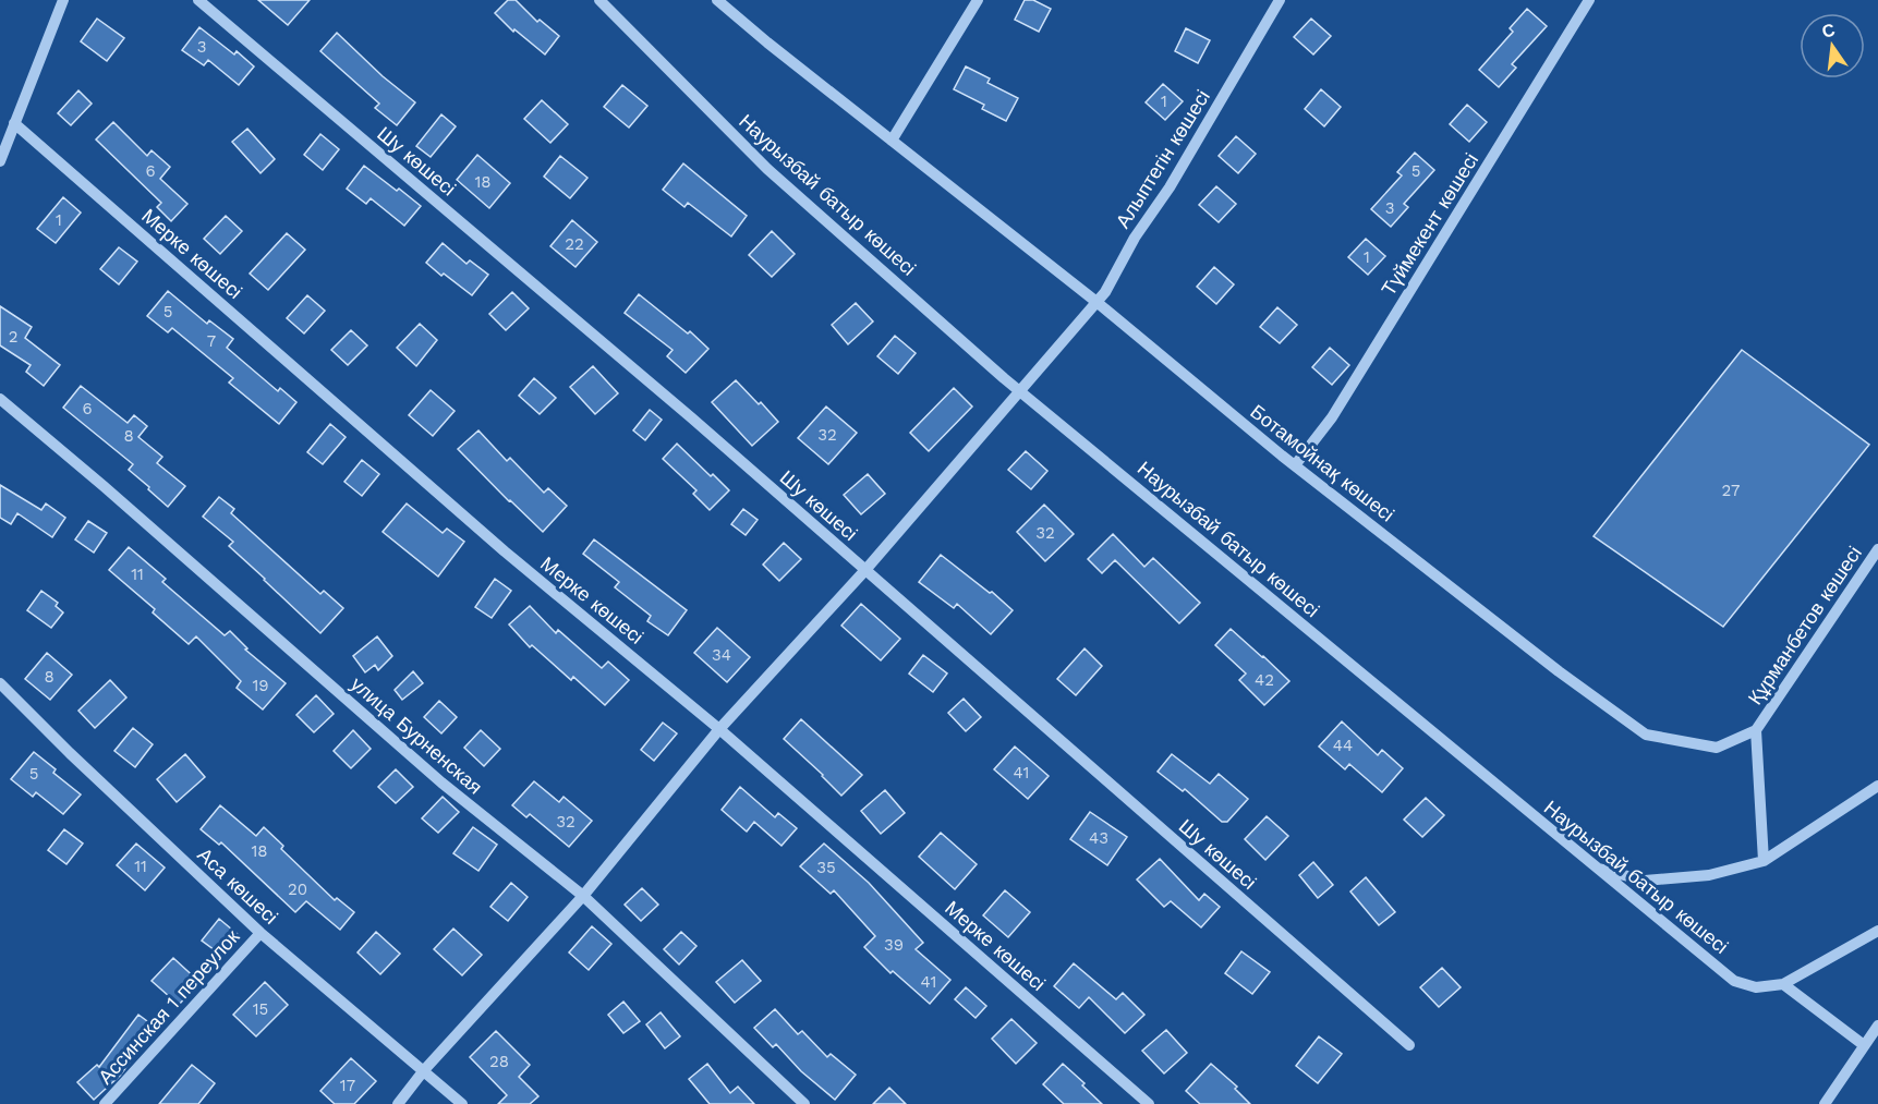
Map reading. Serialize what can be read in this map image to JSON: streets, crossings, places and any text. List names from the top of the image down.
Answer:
{
  "streets": {
    "street": [
      "Алыптегін көшесі",
      "Шу көшесі",
      "Наурызбай батыр көшесі",
      "Түймекент көшесі",
      "Мерке көшесі",
      "Ботамойнақ көшесі",
      "Құрманбетов көшесі",
      "улица Бурненская",
      "Аса көшесі",
      "Ассинская 1 переулок"
    ]
  },
  "crossings": [
    ["Алыптегін көшесі", "Шу көшесі"],
    ["Алыптегін көшесі", "Наурызбай батыр көшесі"],
    ["Алыптегін көшесі", "Мерке көшесі"],
    ["Алыптегін көшесі", "Ботамойнақ көшесі"],
    ["Алыптегін көшесі", "улица Бурненская"],
    ["Алыптегін көшесі", "Аса көшесі"],
    ["Түймекент көшесі", "Ботамойнақ көшесі"],
    ["Ботамойнақ көшесі", "Құрманбетов көшесі"],
    ["Аса көшесі", "Ассинская 1 переулок"]
  ],
  "house_numbers": [
    "3",
    "1",
    "6",
    "5",
    "18",
    "3",
    "1",
    "22",
    "1",
    "5",
    "2",
    "7",
    "6",
    "32",
    "8",
    "27",
    "32",
    "11",
    "34",
    "8",
    "42",
    "19",
    "44",
    "41",
    "5",
    "32",
    "43",
    "18",
    "11",
    "35",
    "20",
    "39",
    "41",
    "15",
    "28",
    "17"
  ],
  "north": "top"
}
